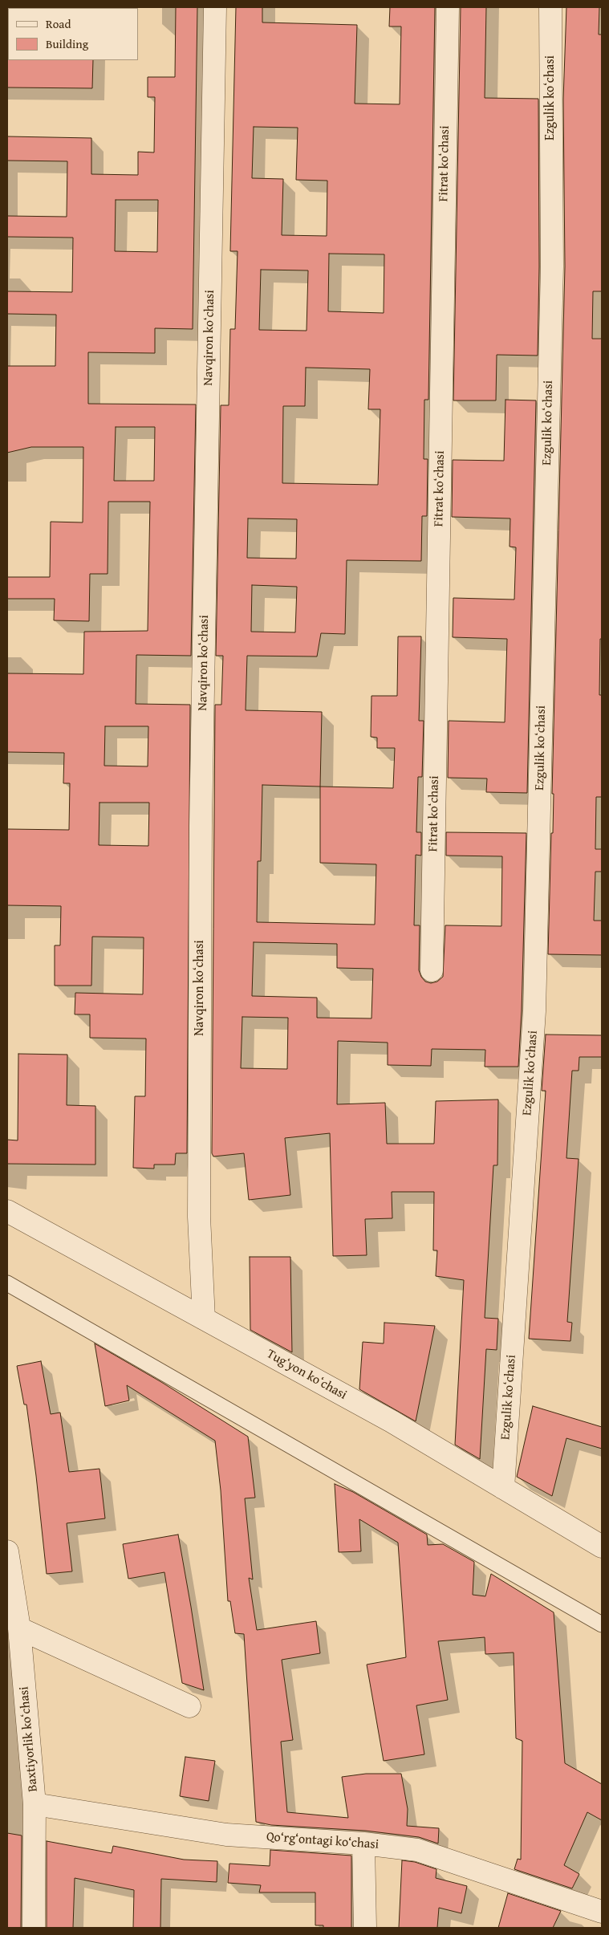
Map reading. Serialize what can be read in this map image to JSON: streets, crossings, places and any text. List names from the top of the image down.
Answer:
{
  "streets": {
    "street": [
      "Ezgulik koʻchasi",
      "Fitrat koʻchasi",
      "Navqiron koʻchasi",
      "Tugʻyon koʻchasi",
      "Baxtiyorlik koʻchasi",
      "Qo‘rg‘ontagi ko‘chasi"
    ]
  },
  "crossings": [
    ["Ezgulik koʻchasi", "Tugʻyon koʻchasi"],
    ["Navqiron koʻchasi", "Tugʻyon koʻchasi"],
    ["Baxtiyorlik koʻchasi", "Qo‘rg‘ontagi ko‘chasi"]
  ],
  "legend": ["Road", "Building"]
}
